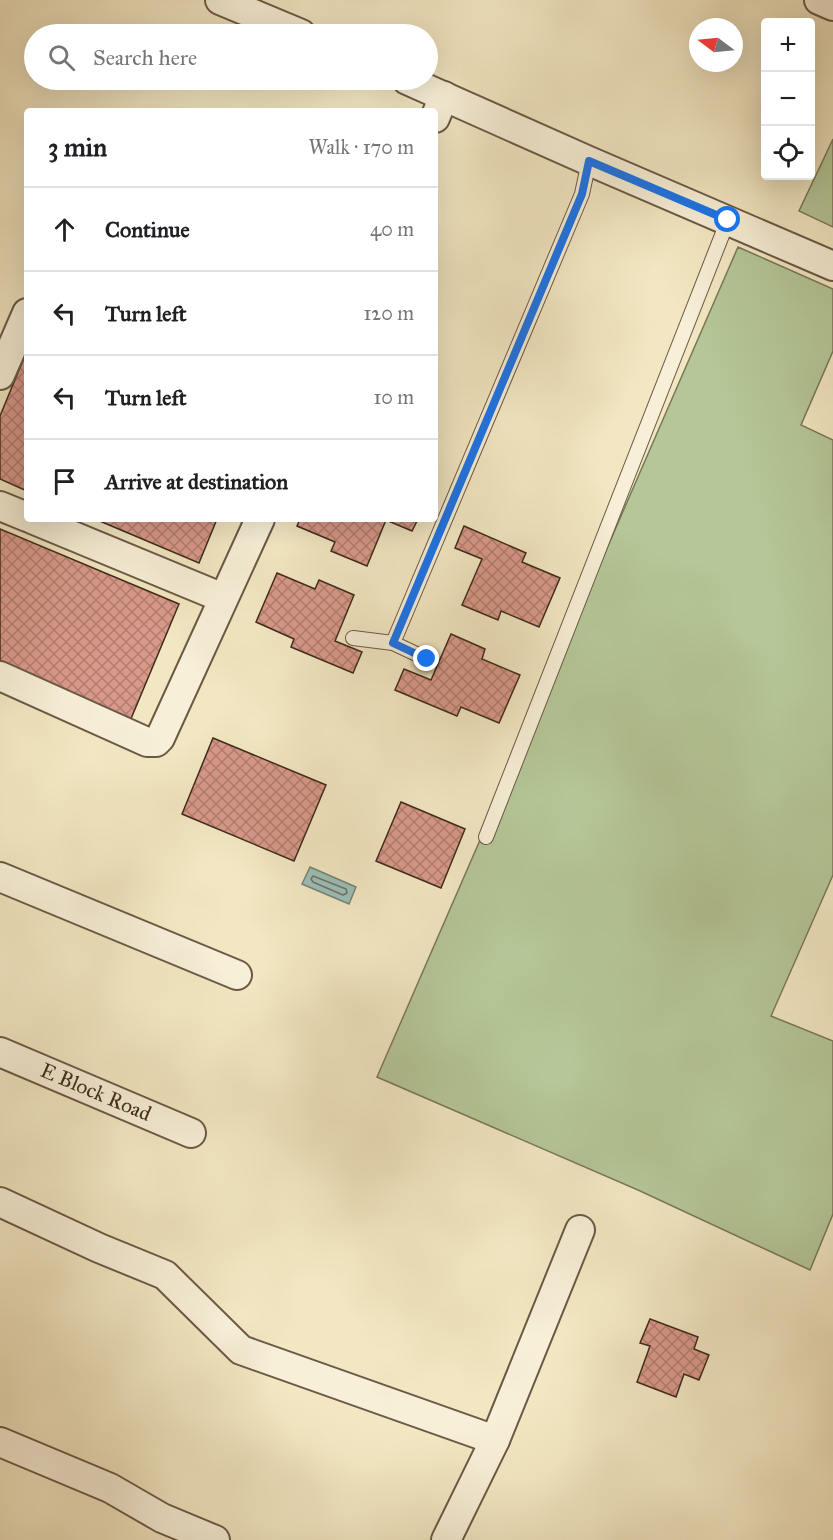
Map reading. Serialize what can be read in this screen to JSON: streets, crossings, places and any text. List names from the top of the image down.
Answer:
{
  "streets": {
    "street": ["E Block Road"]
  },
  "north": "left",
  "page": {
    "map_buttons": ["+", "−"],
    "search": "Search here",
    "heading": ["3 min", "Walk · 170 m"],
    "list": [
      ["Continue", "40 m"],
      ["Turn left", "120 m"],
      ["Turn left", "10 m"],
      "Arrive at destination"
    ]
  }
}
